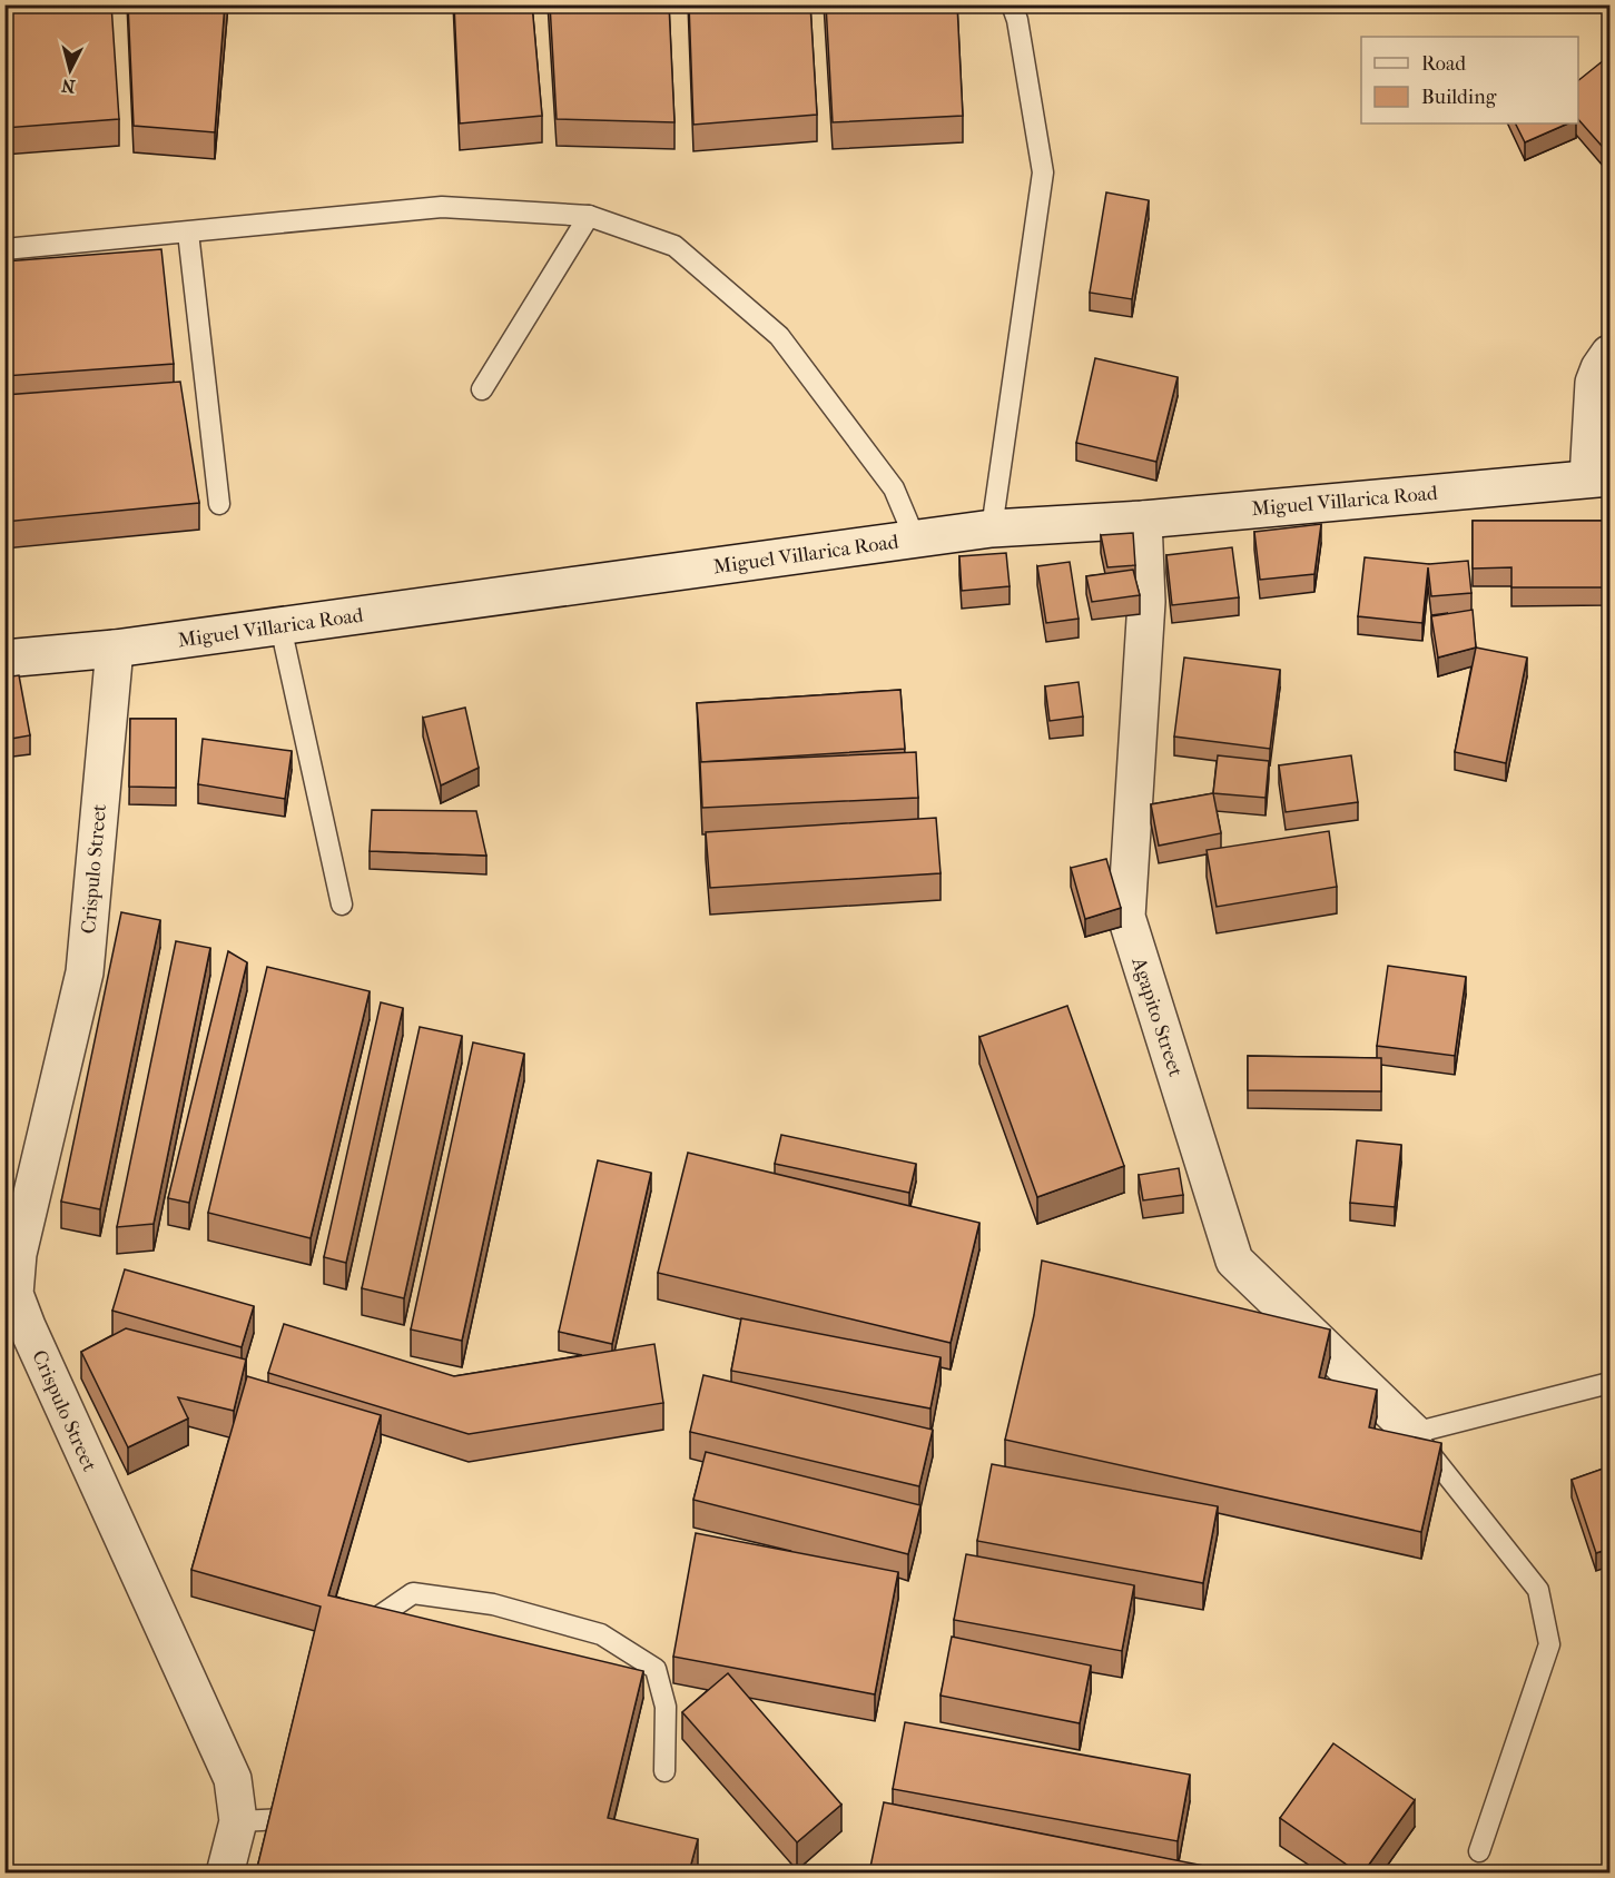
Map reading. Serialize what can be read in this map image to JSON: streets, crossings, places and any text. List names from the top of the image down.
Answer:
{
  "streets": {
    "street": ["Miguel Villarica Road", "Crispulo Street", "Agapito Street"]
  },
  "crossings": [
    ["Miguel Villarica Road", "Crispulo Street"],
    ["Miguel Villarica Road", "Agapito Street"]
  ],
  "legend": ["Road", "Building"],
  "north": "bottom"
}
